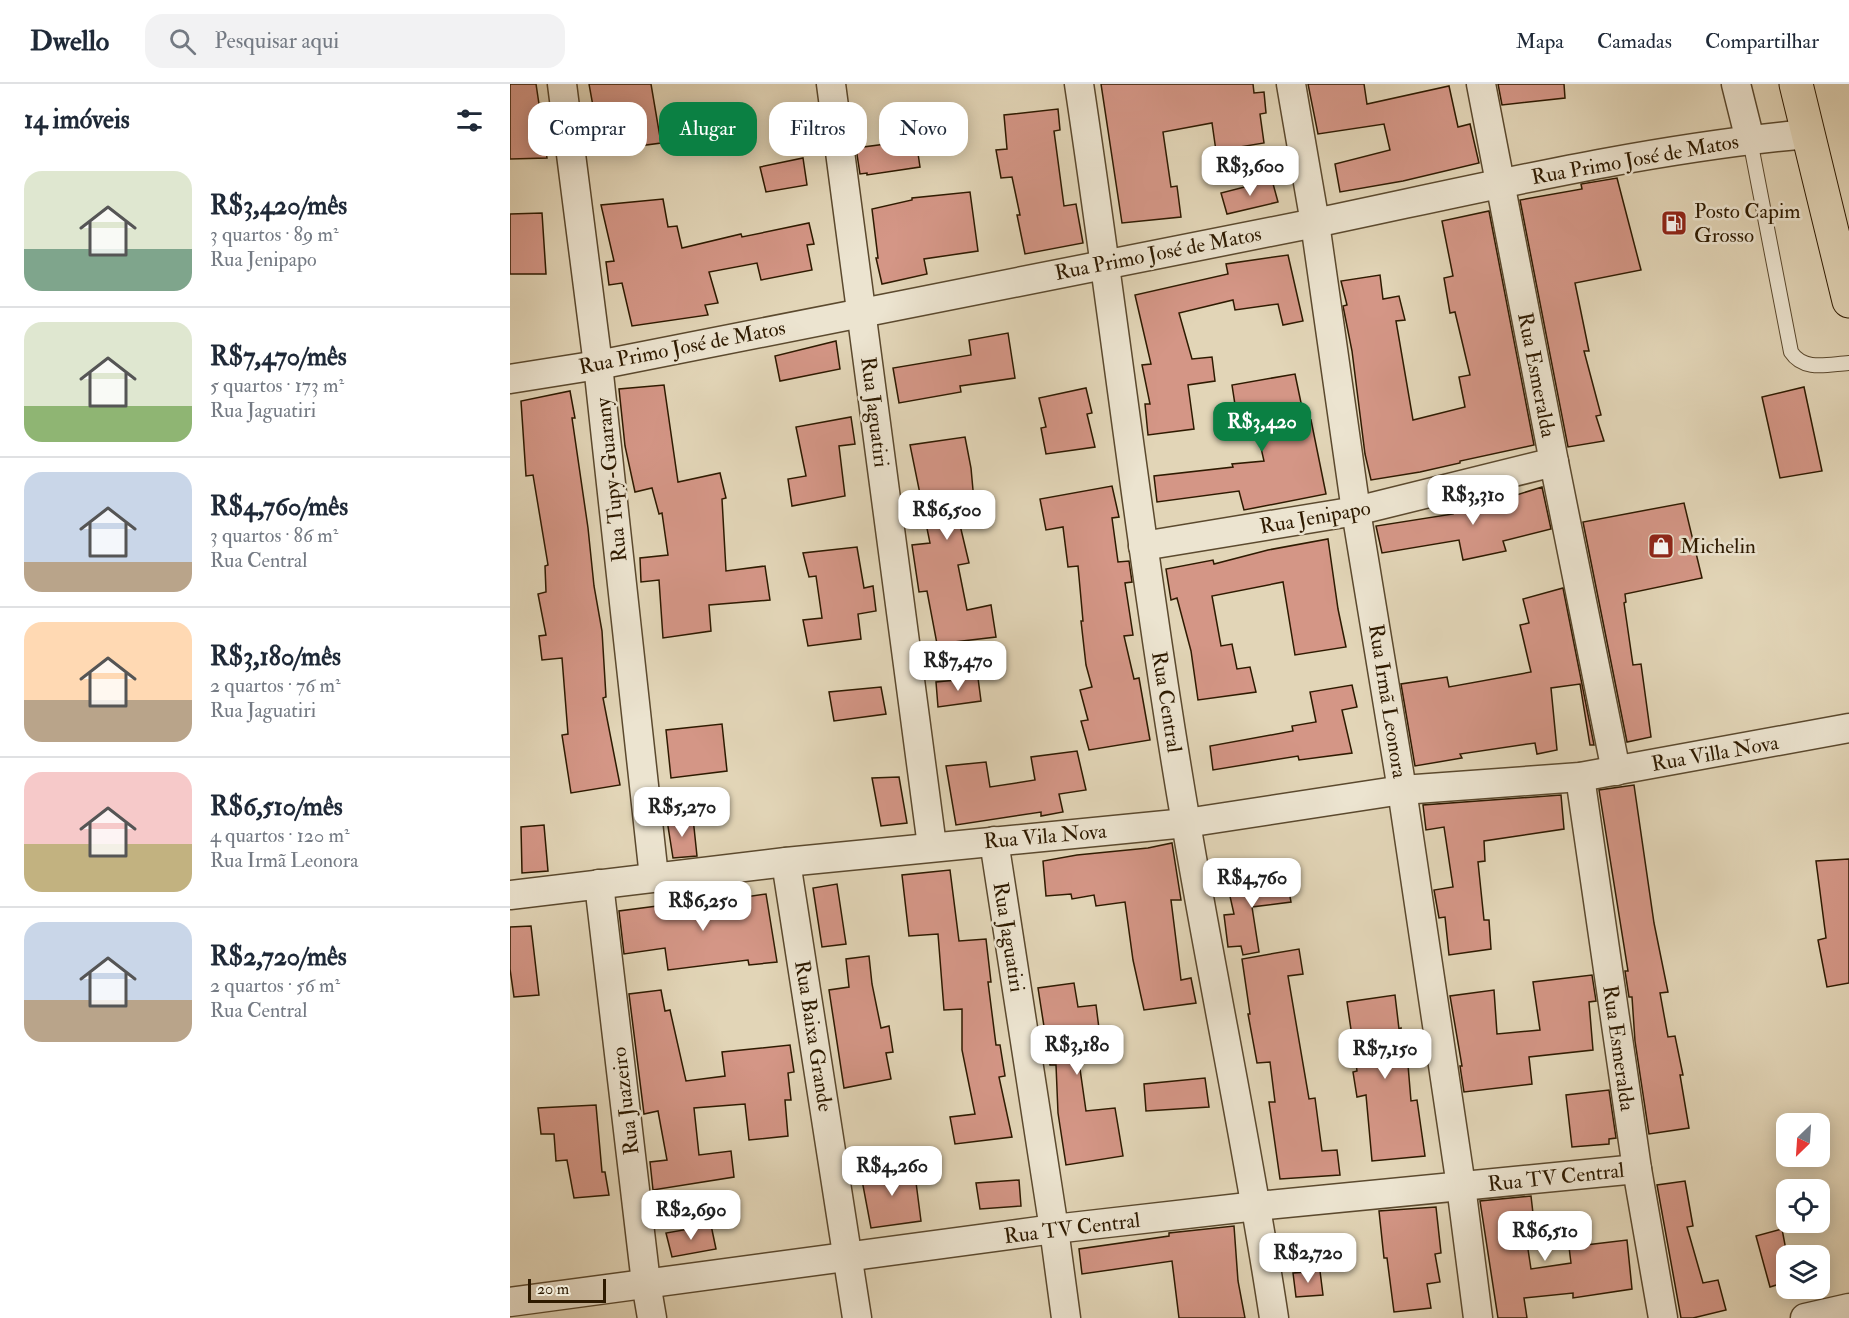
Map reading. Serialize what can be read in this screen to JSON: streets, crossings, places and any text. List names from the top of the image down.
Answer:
{
  "streets": {
    "street": [
      "Rua Primo José de Matos",
      "Rua Esmeralda",
      "Rua Jaguatiri",
      "Rua Tupy-Guarany",
      "Rua Jenipapo",
      "Rua Irmã Leonora",
      "Rua Central",
      "Rua Villa Nova",
      "Rua Vila Nova",
      "Rua Baixa Grande",
      "Rua Juazeiro",
      "Rua TV Central"
    ]
  },
  "crossings": [
    ["Rua Primo José de Matos", "Rua Esmeralda"],
    ["Rua Primo José de Matos", "Rua Jaguatiri"],
    ["Rua Primo José de Matos", "Rua Tupy-Guarany"],
    ["Rua Primo José de Matos", "Rua Irmã Leonora"],
    ["Rua Primo José de Matos", "Rua Central"],
    ["Rua Esmeralda", "Rua Jenipapo"],
    ["Rua Esmeralda", "Rua Villa Nova"],
    ["Rua Esmeralda", "Rua Vila Nova"],
    ["Rua Esmeralda", "Rua TV Central"],
    ["Rua Jaguatiri", "Rua Vila Nova"],
    ["Rua Jaguatiri", "Rua TV Central"],
    ["Rua Tupy-Guarany", "Rua Vila Nova"],
    ["Rua Jenipapo", "Rua Irmã Leonora"],
    ["Rua Jenipapo", "Rua Central"],
    ["Rua Irmã Leonora", "Rua Vila Nova"],
    ["Rua Irmã Leonora", "Rua TV Central"],
    ["Rua Central", "Rua Vila Nova"],
    ["Rua Central", "Rua TV Central"],
    ["Rua Villa Nova", "Rua Vila Nova"],
    ["Rua Vila Nova", "Rua Baixa Grande"],
    ["Rua Vila Nova", "Rua Juazeiro"],
    ["Rua Baixa Grande", "Rua TV Central"],
    ["Rua Juazeiro", "Rua TV Central"]
  ],
  "places": {
    "fuel station": ["Posto Capim Grosso"],
    "shop": ["Michelin"]
  },
  "scale_bar": "20 m",
  "north": "bottom left",
  "page": {
    "header": "Dwello",
    "search": "Pesquisar aqui",
    "nav": ["Mapa", "Camadas", "Compartilhar"],
    "heading": "14 imóveis",
    "chip": [
      "Comprar",
      "Alugar",
      "Filtros",
      "Novo"
    ],
    "price": [
      "R$3,600",
      "R$3,420",
      "R$3,310",
      "R$6,500",
      "R$7,470",
      "R$5,270",
      "R$4,760",
      "R$6,250",
      "R$3,180",
      "R$7,150",
      "R$4,260",
      "R$2,690",
      "R$6,510",
      "R$2,720"
    ],
    "list": [
      {
        "name": "R$3,420/mês",
        "note": "3 quartos · 89 m² · Rua Jenipapo"
      },
      {
        "name": "R$7,470/mês",
        "note": "5 quartos · 173 m² · Rua Jaguatiri"
      },
      {
        "name": "R$4,760/mês",
        "note": "3 quartos · 86 m² · Rua Central"
      },
      {
        "name": "R$3,180/mês",
        "note": "2 quartos · 76 m² · Rua Jaguatiri"
      },
      {
        "name": "R$6,510/mês",
        "note": "4 quartos · 120 m² · Rua Irmã Leonora"
      },
      {
        "name": "R$2,720/mês",
        "note": "2 quartos · 56 m² · Rua Central"
      }
    ],
    "scale": "20 m"
  }
}
